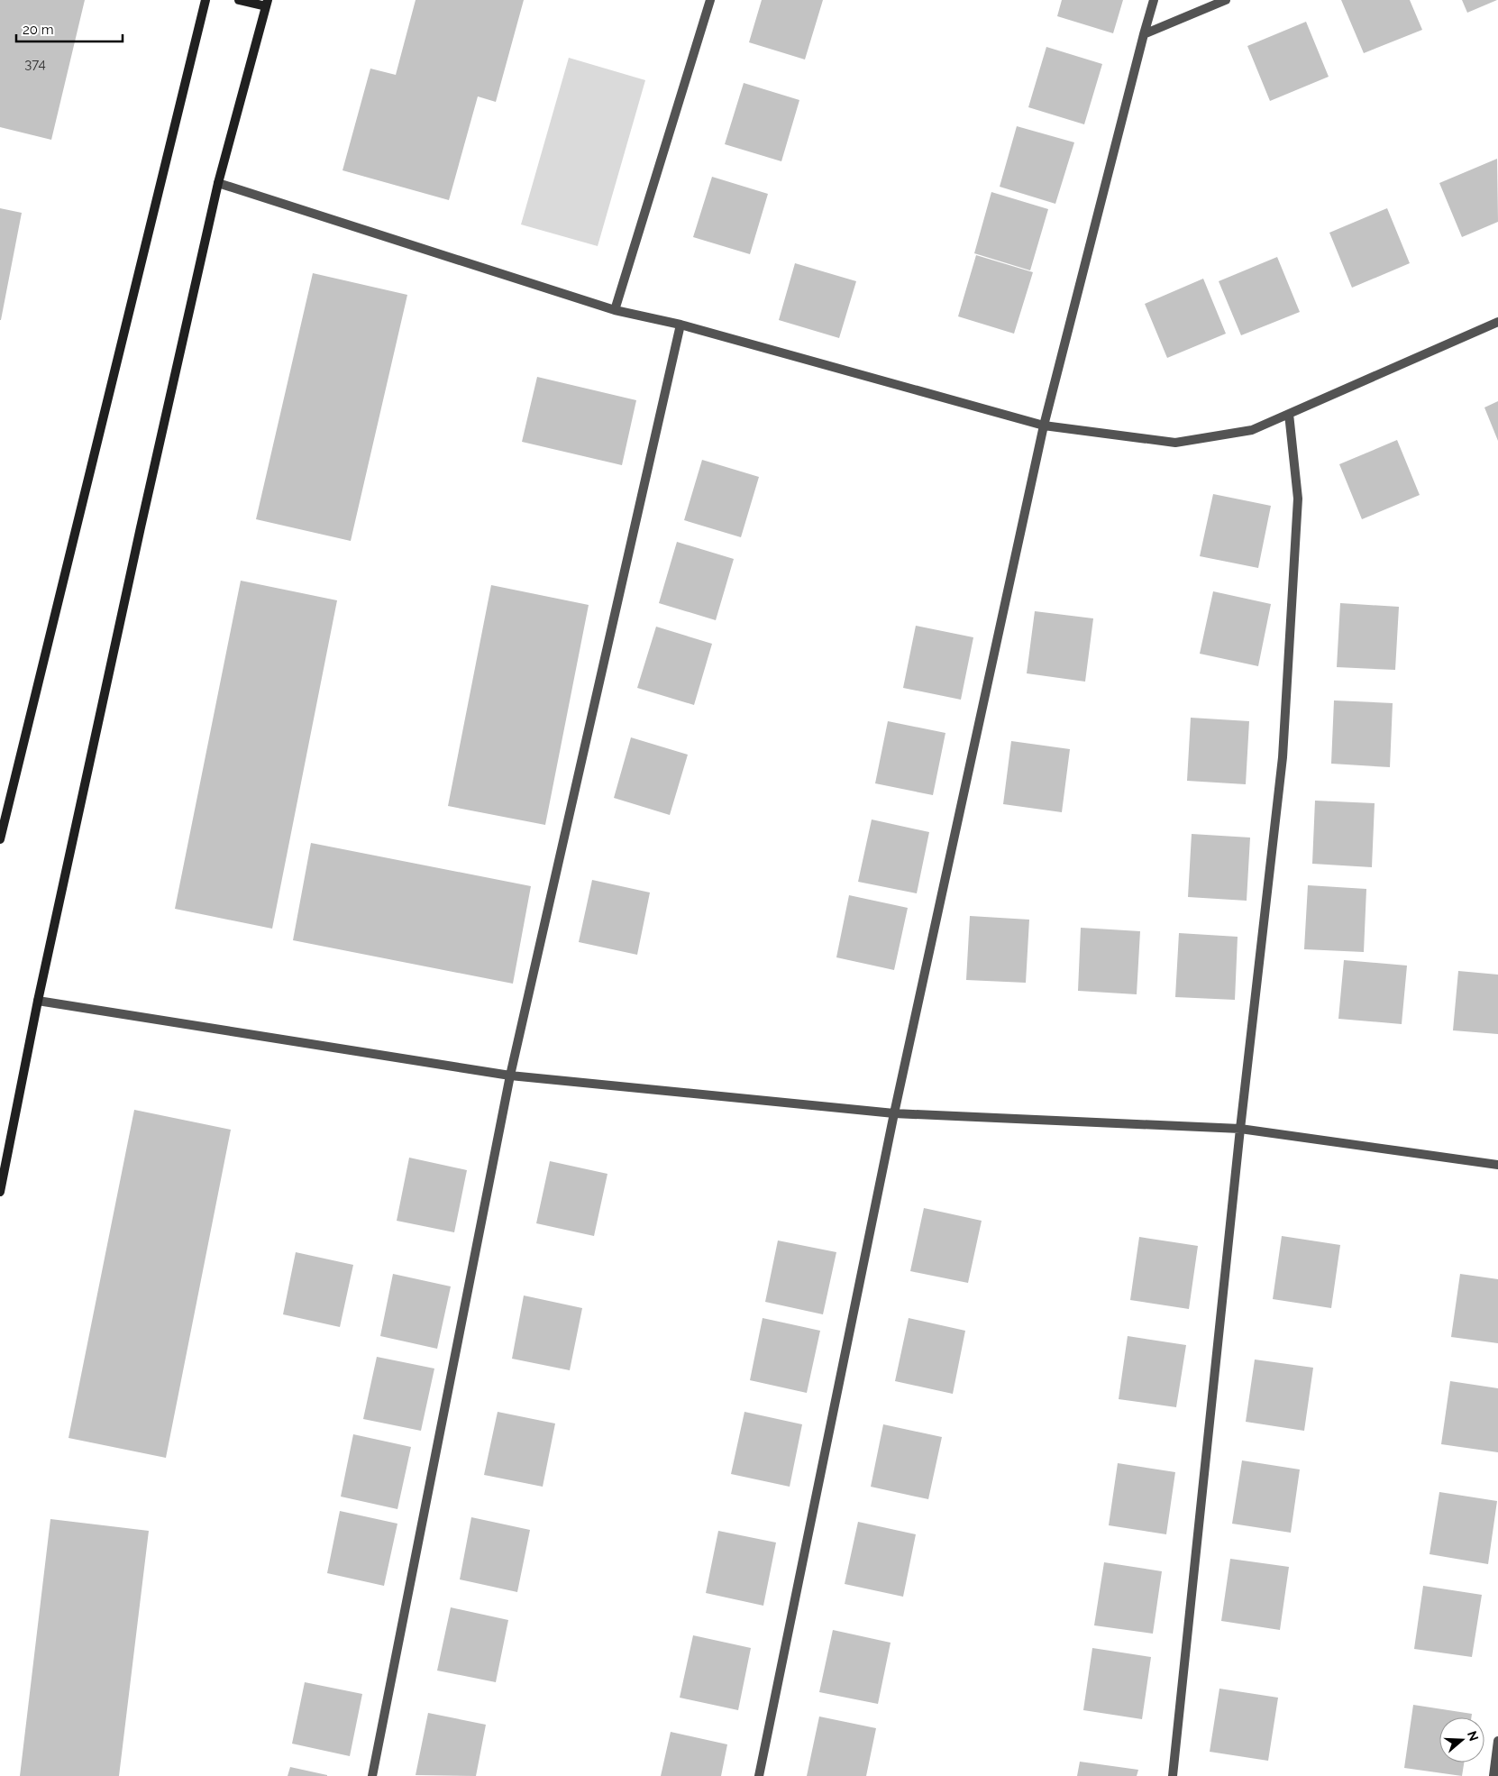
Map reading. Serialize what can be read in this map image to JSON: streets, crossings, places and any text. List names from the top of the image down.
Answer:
{
  "house_numbers": ["374"],
  "scale_bar": "20 m",
  "north": "right"
}
